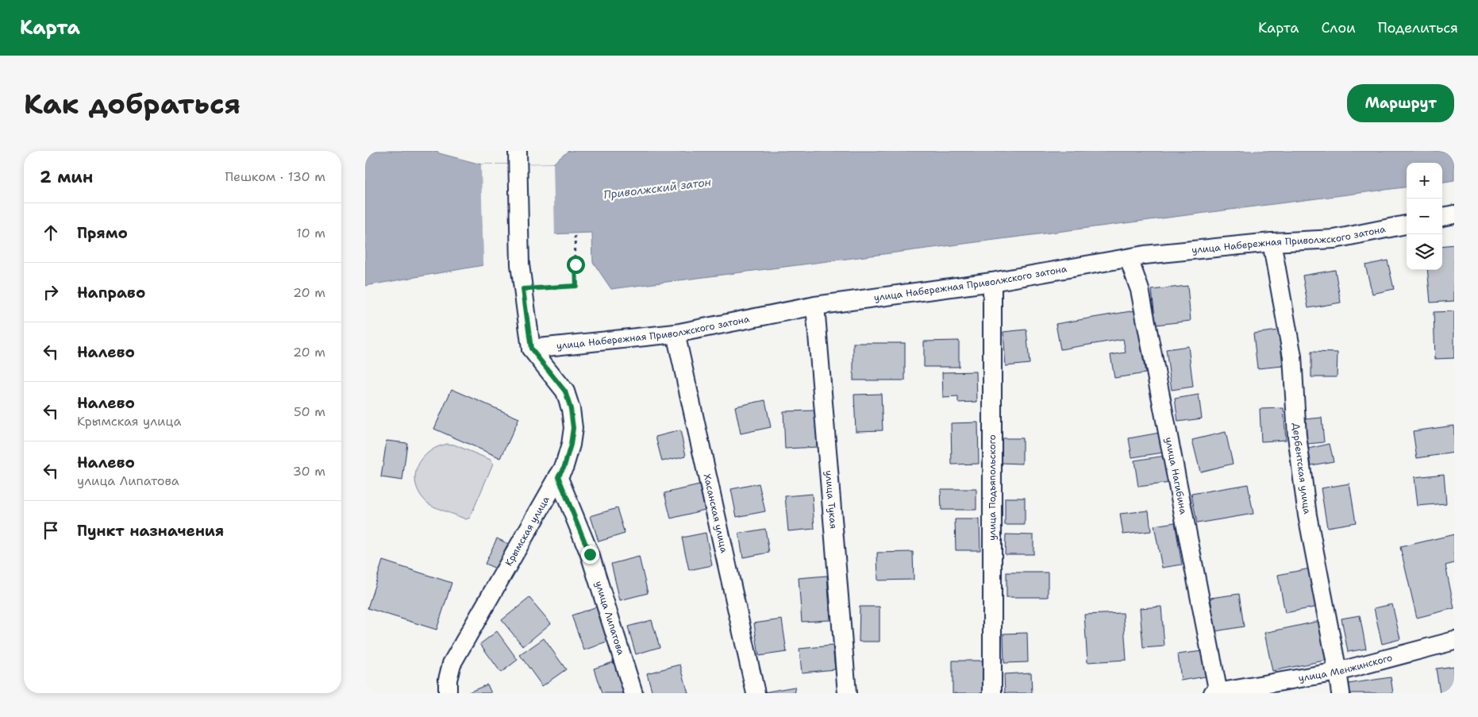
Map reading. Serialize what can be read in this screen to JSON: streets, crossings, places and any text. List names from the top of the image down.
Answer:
{
  "streets": {
    "street": [
      "улица Набережная Приволжского затона",
      "Дербентская улица",
      "улица Нагибина",
      "улица Подъяпольского",
      "улица Тукая",
      "Хасанская улица",
      "Крымская улица",
      "улица Липатова",
      "улица Менжинского"
    ]
  },
  "crossings": [
    ["улица Набережная Приволжского затона", "Дербентская улица"],
    ["улица Набережная Приволжского затона", "улица Нагибина"],
    ["улица Набережная Приволжского затона", "улица Подъяпольского"],
    ["улица Набережная Приволжского затона", "улица Тукая"],
    ["улица Набережная Приволжского затона", "Хасанская улица"],
    ["улица Набережная Приволжского затона", "Крымская улица"],
    ["Дербентская улица", "улица Менжинского"],
    ["улица Нагибина", "улица Менжинского"],
    ["Крымская улица", "улица Липатова"]
  ],
  "water": ["Приволжский затон"],
  "page": {
    "header": "Карта",
    "nav": ["Карта", "Слои", "Поделиться"],
    "buttons": "Маршрут",
    "title": "Как добраться",
    "heading": ["2 мин", "Пешком · 130 m"],
    "map_buttons": ["+", "−"],
    "list": [
      ["Прямо", "10 m"],
      ["Направо", "20 m"],
      ["Налево", "20 m"],
      ["Налево", "Крымская улица", "50 m"],
      ["Налево", "улица Липатова", "30 m"],
      "Пункт назначения"
    ]
  }
}
